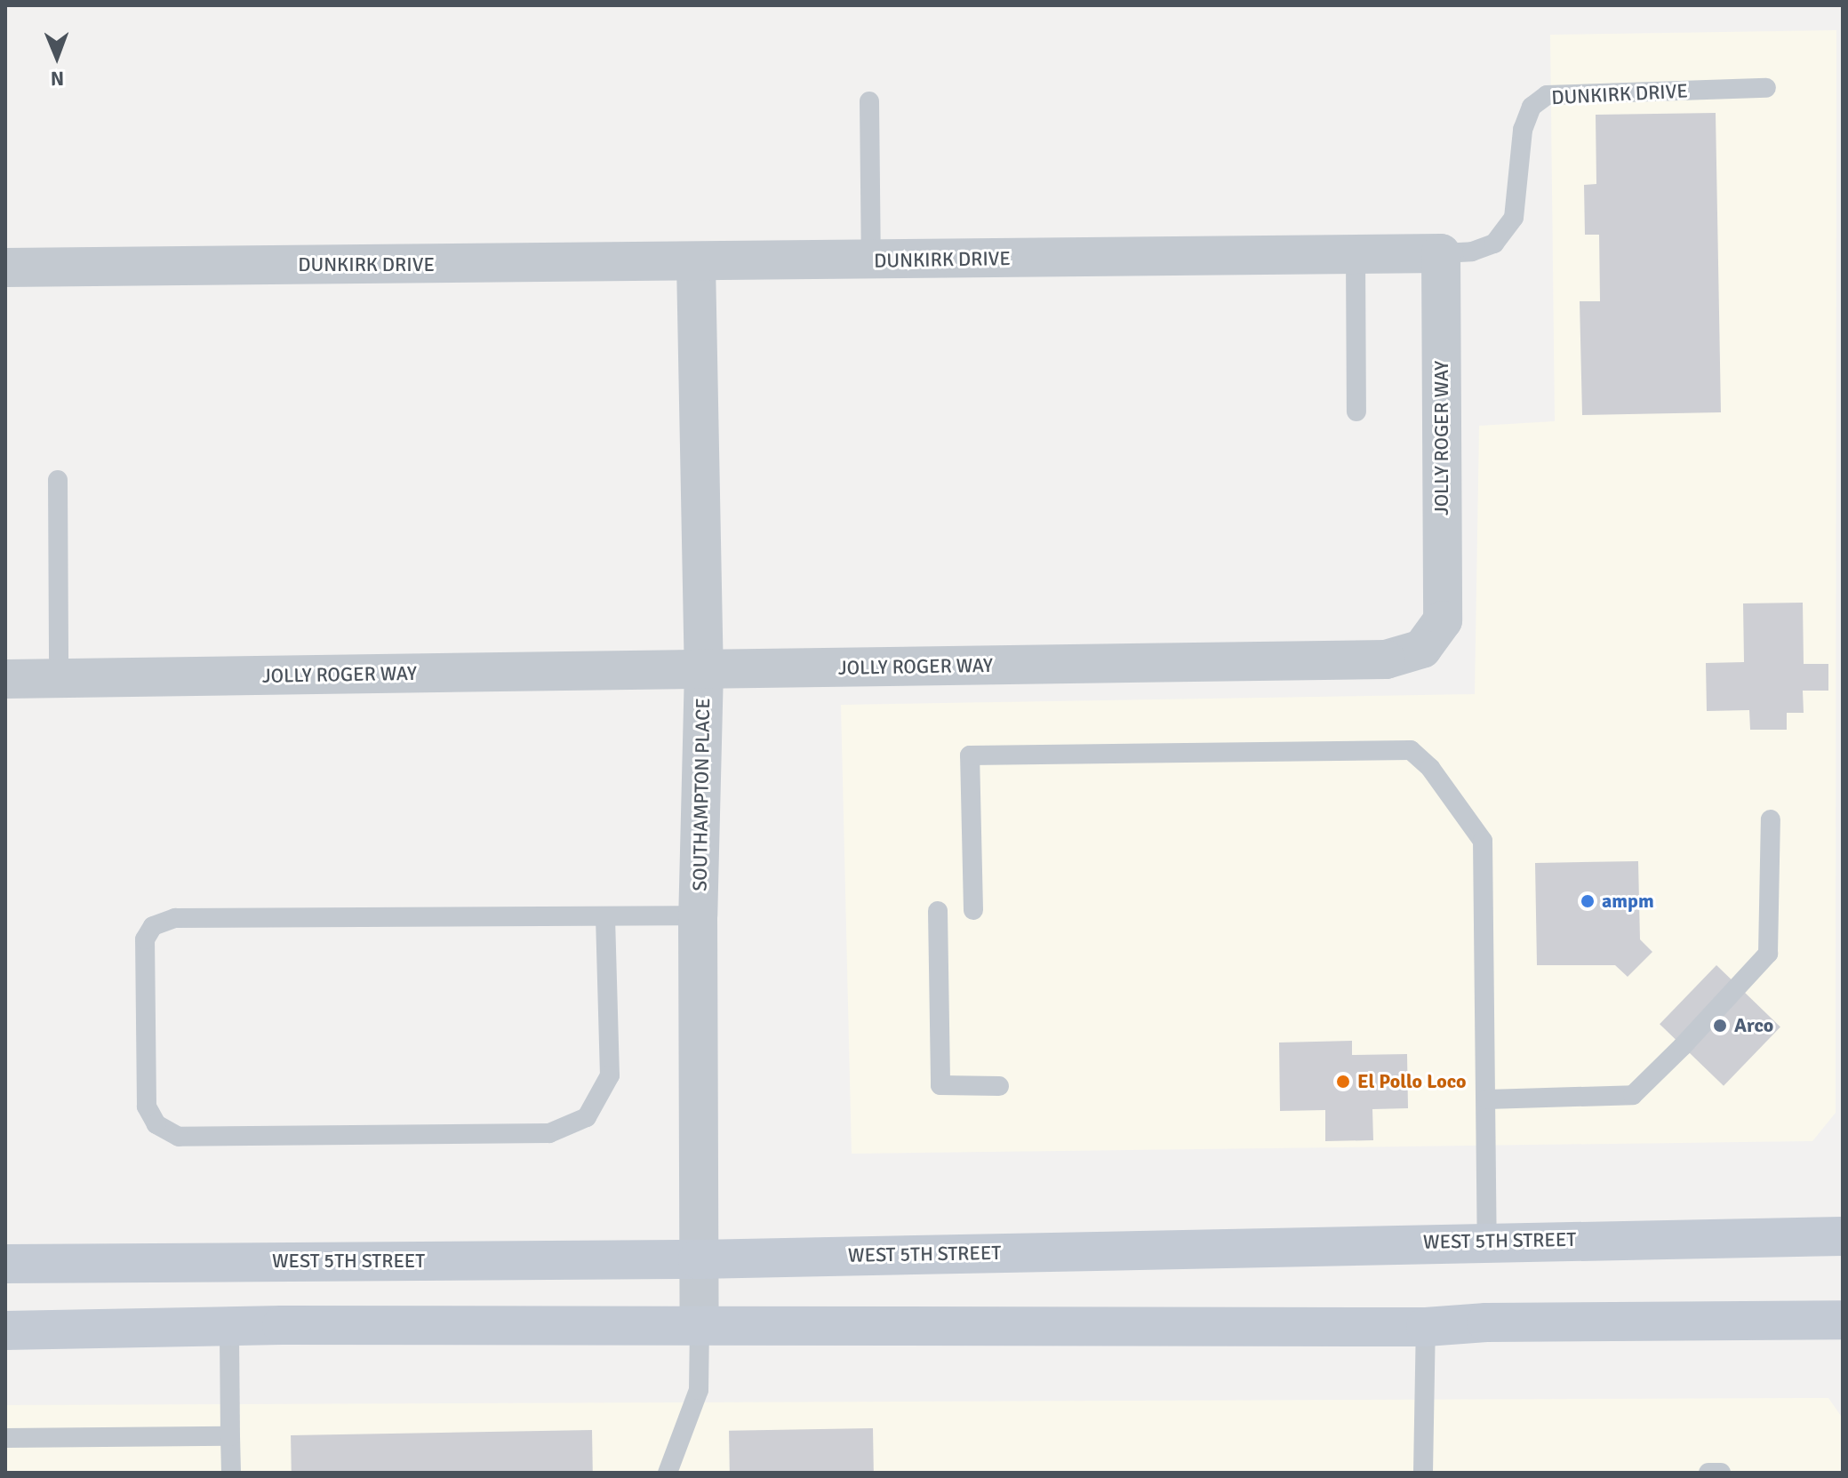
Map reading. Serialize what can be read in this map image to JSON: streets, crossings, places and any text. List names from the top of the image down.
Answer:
{
  "streets": {
    "main road": ["WEST 5TH STREET"],
    "street": ["DUNKIRK DRIVE", "JOLLY ROGER WAY", "SOUTHAMPTON PLACE"]
  },
  "crossings": [
    ["DUNKIRK DRIVE", "JOLLY ROGER WAY"],
    ["DUNKIRK DRIVE", "SOUTHAMPTON PLACE"],
    ["JOLLY ROGER WAY", "SOUTHAMPTON PLACE"],
    ["SOUTHAMPTON PLACE", "WEST 5TH STREET"]
  ],
  "places": ["ampm", "Arco", "El Pollo Loco"],
  "north": "bottom"
}
